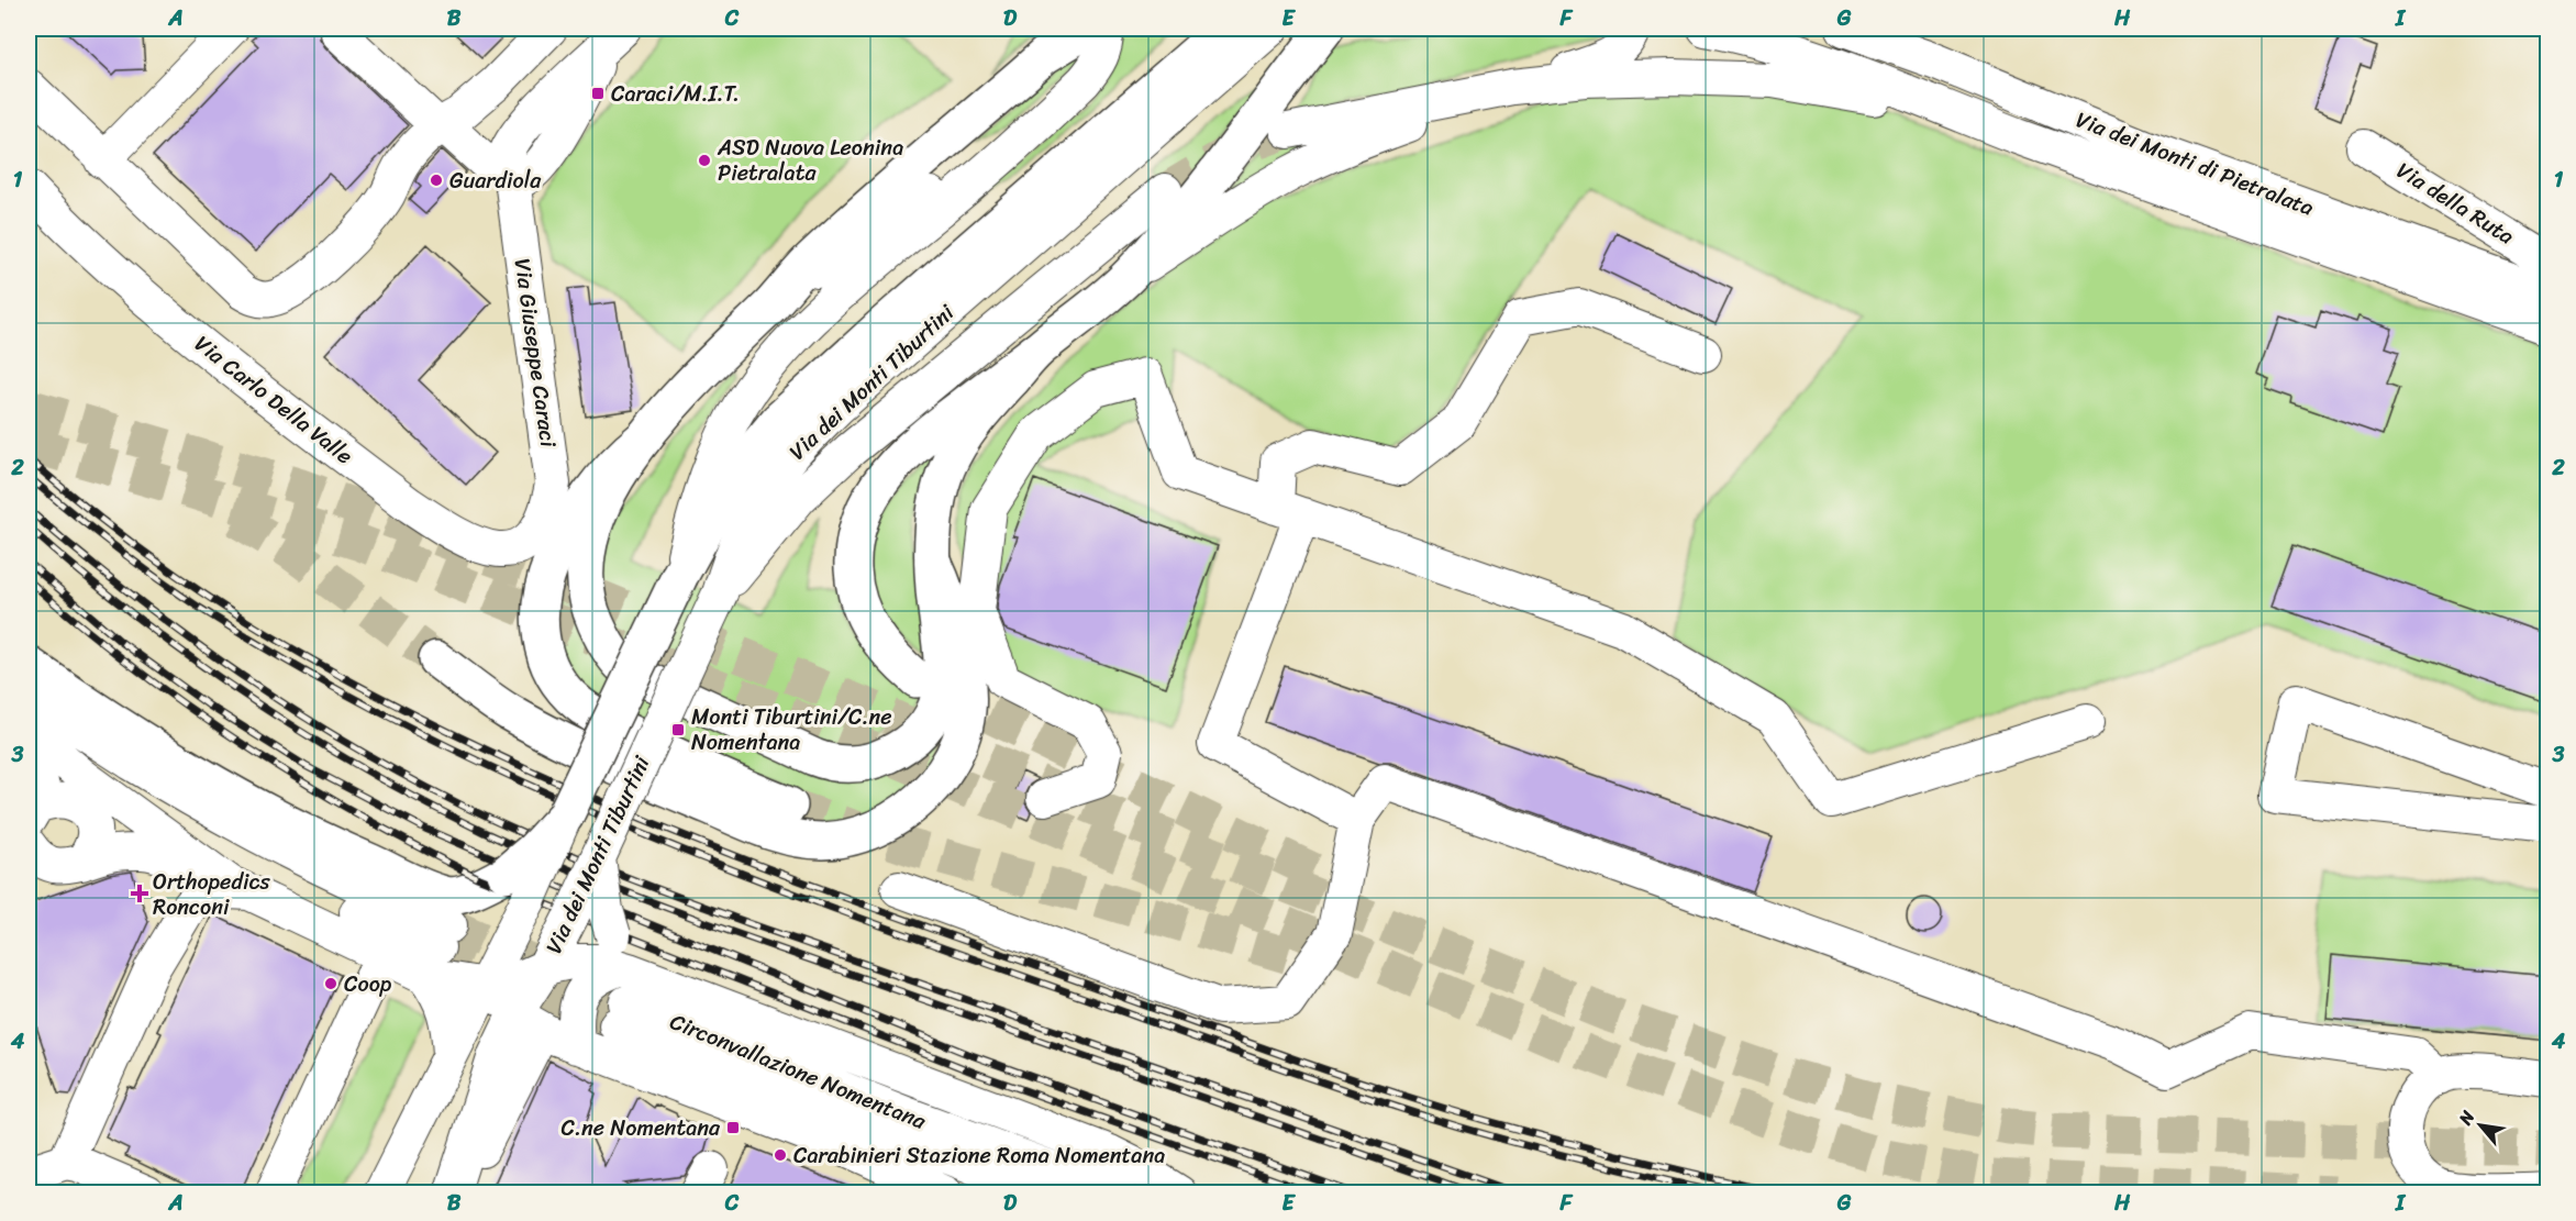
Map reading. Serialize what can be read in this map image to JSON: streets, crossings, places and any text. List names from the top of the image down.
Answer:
{
  "streets": {
    "main road": ["Via dei Monti Tiburtini"],
    "street": [
      "Via dei Monti di Pietralata",
      "Via della Ruta",
      "Via Giuseppe Caraci",
      "Via Carlo Della Valle",
      "Circonvallazione Nomentana"
    ]
  },
  "crossings": [
    ["Via Giuseppe Caraci", "Via Carlo Della Valle"]
  ],
  "places": {
    "transit": ["Caraci/M.I.T.", "Monti Tiburtini/C.ne Nomentana", "C.ne Nomentana"],
    "other": [
      "ASD Nuova Leonina Pietralata",
      "Guardiola",
      "Coop",
      "Carabinieri Stazione Roma Nomentana"
    ],
    "health": ["Orthopedics Ronconi"]
  },
  "north": "top left",
  "grid": {
    "columns": [
      "A",
      "B",
      "C",
      "D",
      "E",
      "F",
      "G",
      "H",
      "I"
    ],
    "rows": [
      "1",
      "2",
      "3",
      "4"
    ]
  }
}
